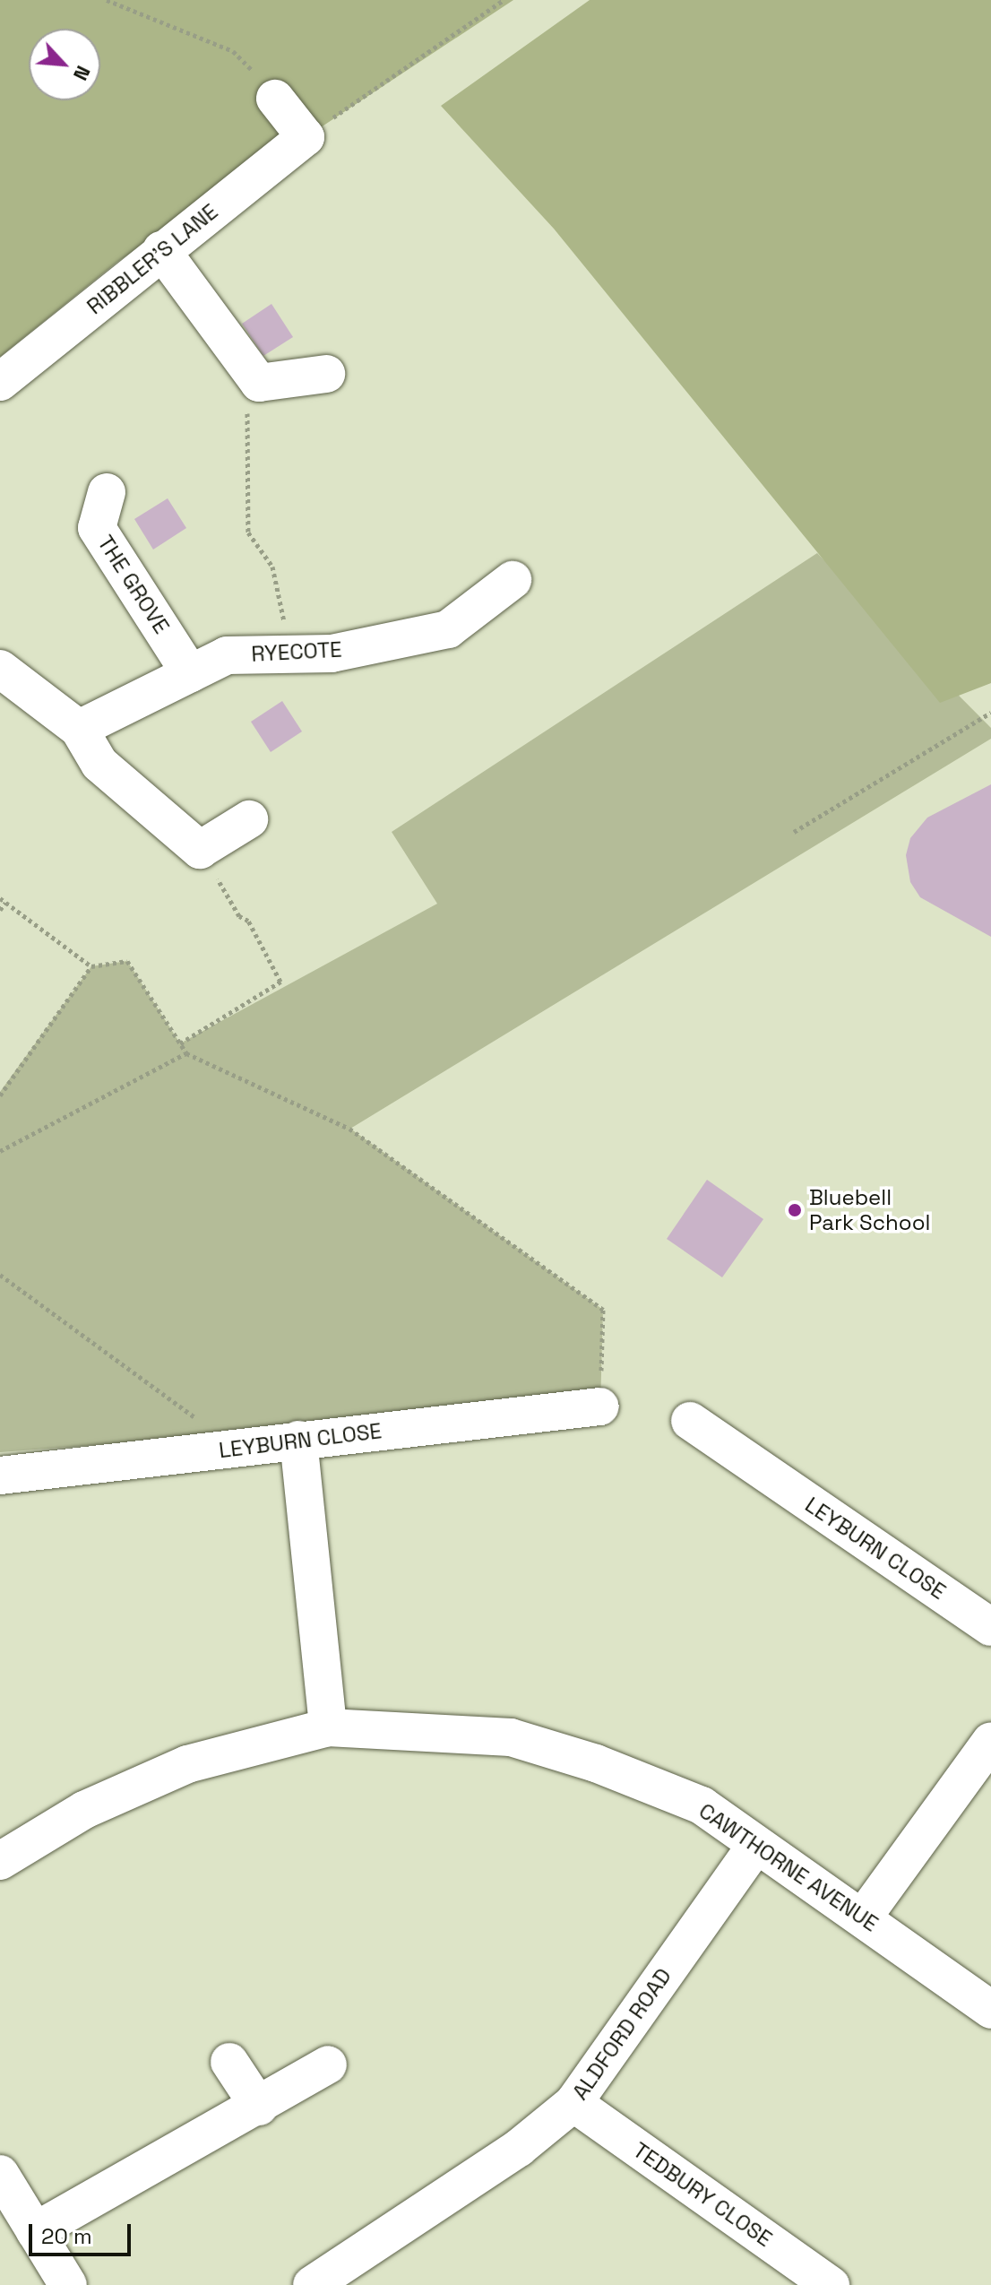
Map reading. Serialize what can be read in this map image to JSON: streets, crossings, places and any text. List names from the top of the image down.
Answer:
{
  "streets": {
    "street": [
      "RIBBLER'S LANE",
      "THE GROVE",
      "RYECOTE",
      "LEYBURN CLOSE",
      "CAWTHORNE AVENUE",
      "ALDFORD ROAD",
      "TEDBURY CLOSE"
    ]
  },
  "crossings": [
    ["THE GROVE", "RYECOTE"],
    ["CAWTHORNE AVENUE", "ALDFORD ROAD"],
    ["ALDFORD ROAD", "TEDBURY CLOSE"]
  ],
  "places": ["Bluebell Park School"],
  "scale_bar": "20 m",
  "north": "bottom right"
}
